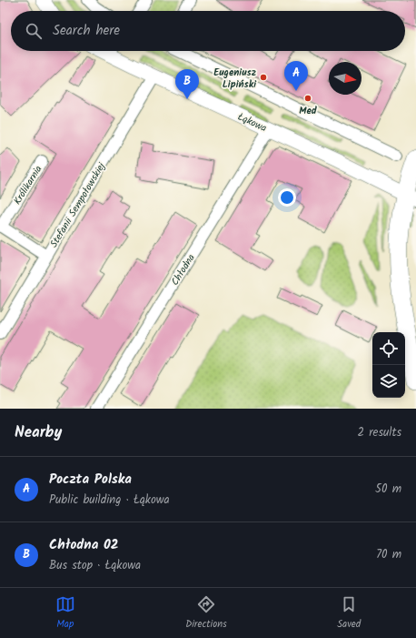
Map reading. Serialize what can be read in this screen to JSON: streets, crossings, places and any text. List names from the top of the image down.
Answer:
{
  "streets": {
    "street": [
      "Łąkowa",
      "Królikarnia",
      "Stefanii Sempołowskiej",
      "Chłodna"
    ]
  },
  "crossings": [
    ["Łąkowa", "Stefanii Sempołowskiej"],
    ["Łąkowa", "Chłodna"],
    ["Królikarnia", "Stefanii Sempołowskiej"]
  ],
  "places": ["Eugeniusz Lipiński", "Med"],
  "north": "right",
  "page": {
    "search": "Search here",
    "pins": ["A", "B"],
    "heading": ["Nearby", "2 results"],
    "list": [
      {
        "mark": "A",
        "name": "Poczta Polska",
        "note": "Public building · Łąkowa",
        "value": "50 m"
      },
      {
        "mark": "B",
        "name": "Chłodna 02",
        "note": "Bus stop · Łąkowa",
        "value": "70 m"
      }
    ],
    "nav": ["Map", "Directions", "Saved"]
  }
}
